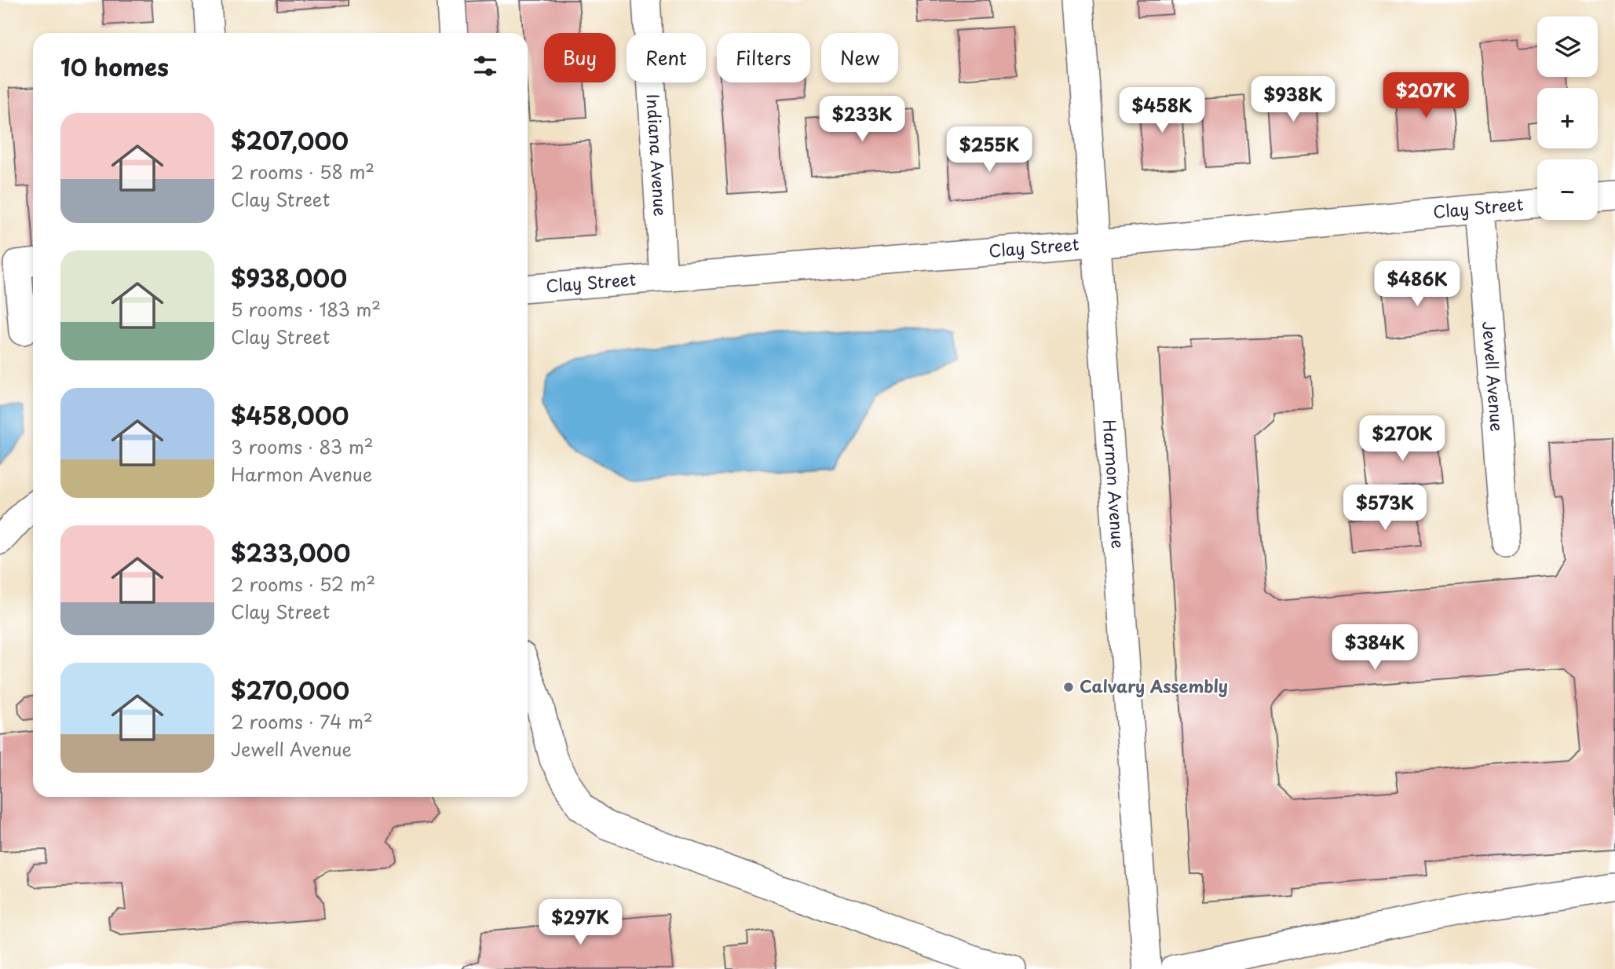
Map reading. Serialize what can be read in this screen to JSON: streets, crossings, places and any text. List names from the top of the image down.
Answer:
{
  "streets": {
    "street": [
      "Indiana Avenue",
      "Clay Street",
      "Jewell Avenue",
      "Harmon Avenue"
    ]
  },
  "crossings": [
    ["Indiana Avenue", "Clay Street"],
    ["Clay Street", "Jewell Avenue"],
    ["Clay Street", "Harmon Avenue"]
  ],
  "places": ["Calvary Assembly"],
  "page": {
    "map_buttons": ["+", "−"],
    "chip": [
      "Buy",
      "Rent",
      "Filters",
      "New"
    ],
    "heading": "10 homes",
    "price": [
      "$207K",
      "$938K",
      "$458K",
      "$233K",
      "$255K",
      "$486K",
      "$270K",
      "$573K",
      "$384K",
      "$297K"
    ],
    "list": [
      {
        "name": "$207,000",
        "note": "2 rooms · 58 m² · Clay Street"
      },
      {
        "name": "$938,000",
        "note": "5 rooms · 183 m² · Clay Street"
      },
      {
        "name": "$458,000",
        "note": "3 rooms · 83 m² · Harmon Avenue"
      },
      {
        "name": "$233,000",
        "note": "2 rooms · 52 m² · Clay Street"
      },
      {
        "name": "$270,000",
        "note": "2 rooms · 74 m² · Jewell Avenue"
      }
    ]
  }
}
